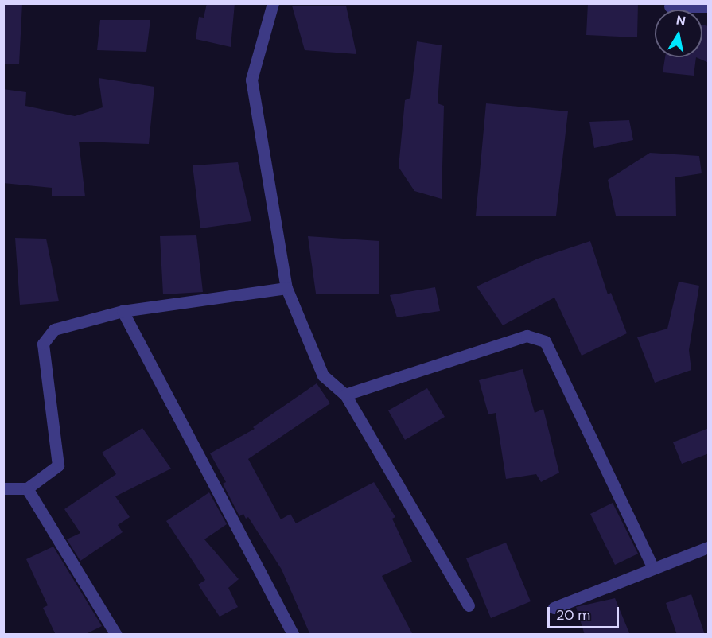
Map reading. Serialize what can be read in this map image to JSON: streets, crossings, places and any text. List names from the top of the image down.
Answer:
{
  "scale_bar": "20 m",
  "north": "top"
}
